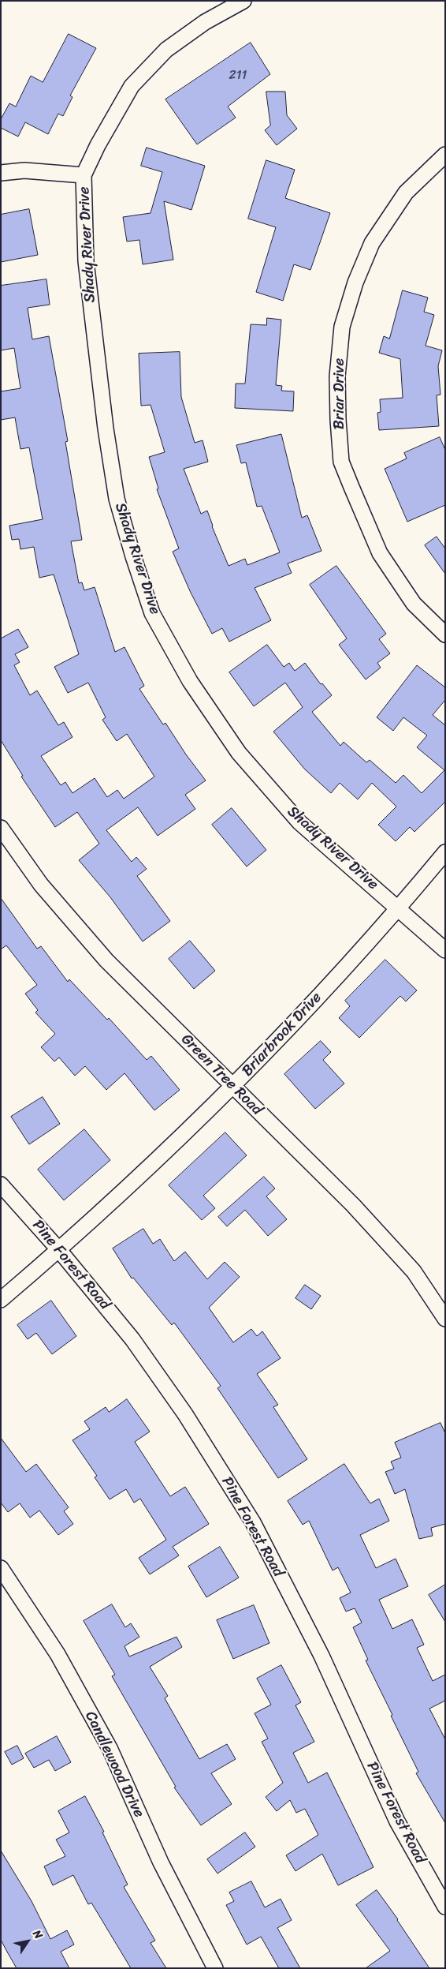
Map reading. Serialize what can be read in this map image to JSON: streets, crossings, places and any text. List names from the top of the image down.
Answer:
{
  "streets": {
    "street": [
      "Shady River Drive",
      "Briar Drive",
      "Briarbrook Drive",
      "Green Tree Road",
      "Pine Forest Road",
      "Candlewood Drive"
    ]
  },
  "crossings": [
    ["Shady River Drive", "Briarbrook Drive"],
    ["Briarbrook Drive", "Green Tree Road"],
    ["Briarbrook Drive", "Pine Forest Road"]
  ],
  "house_numbers": ["211"],
  "north": "top right"
}
